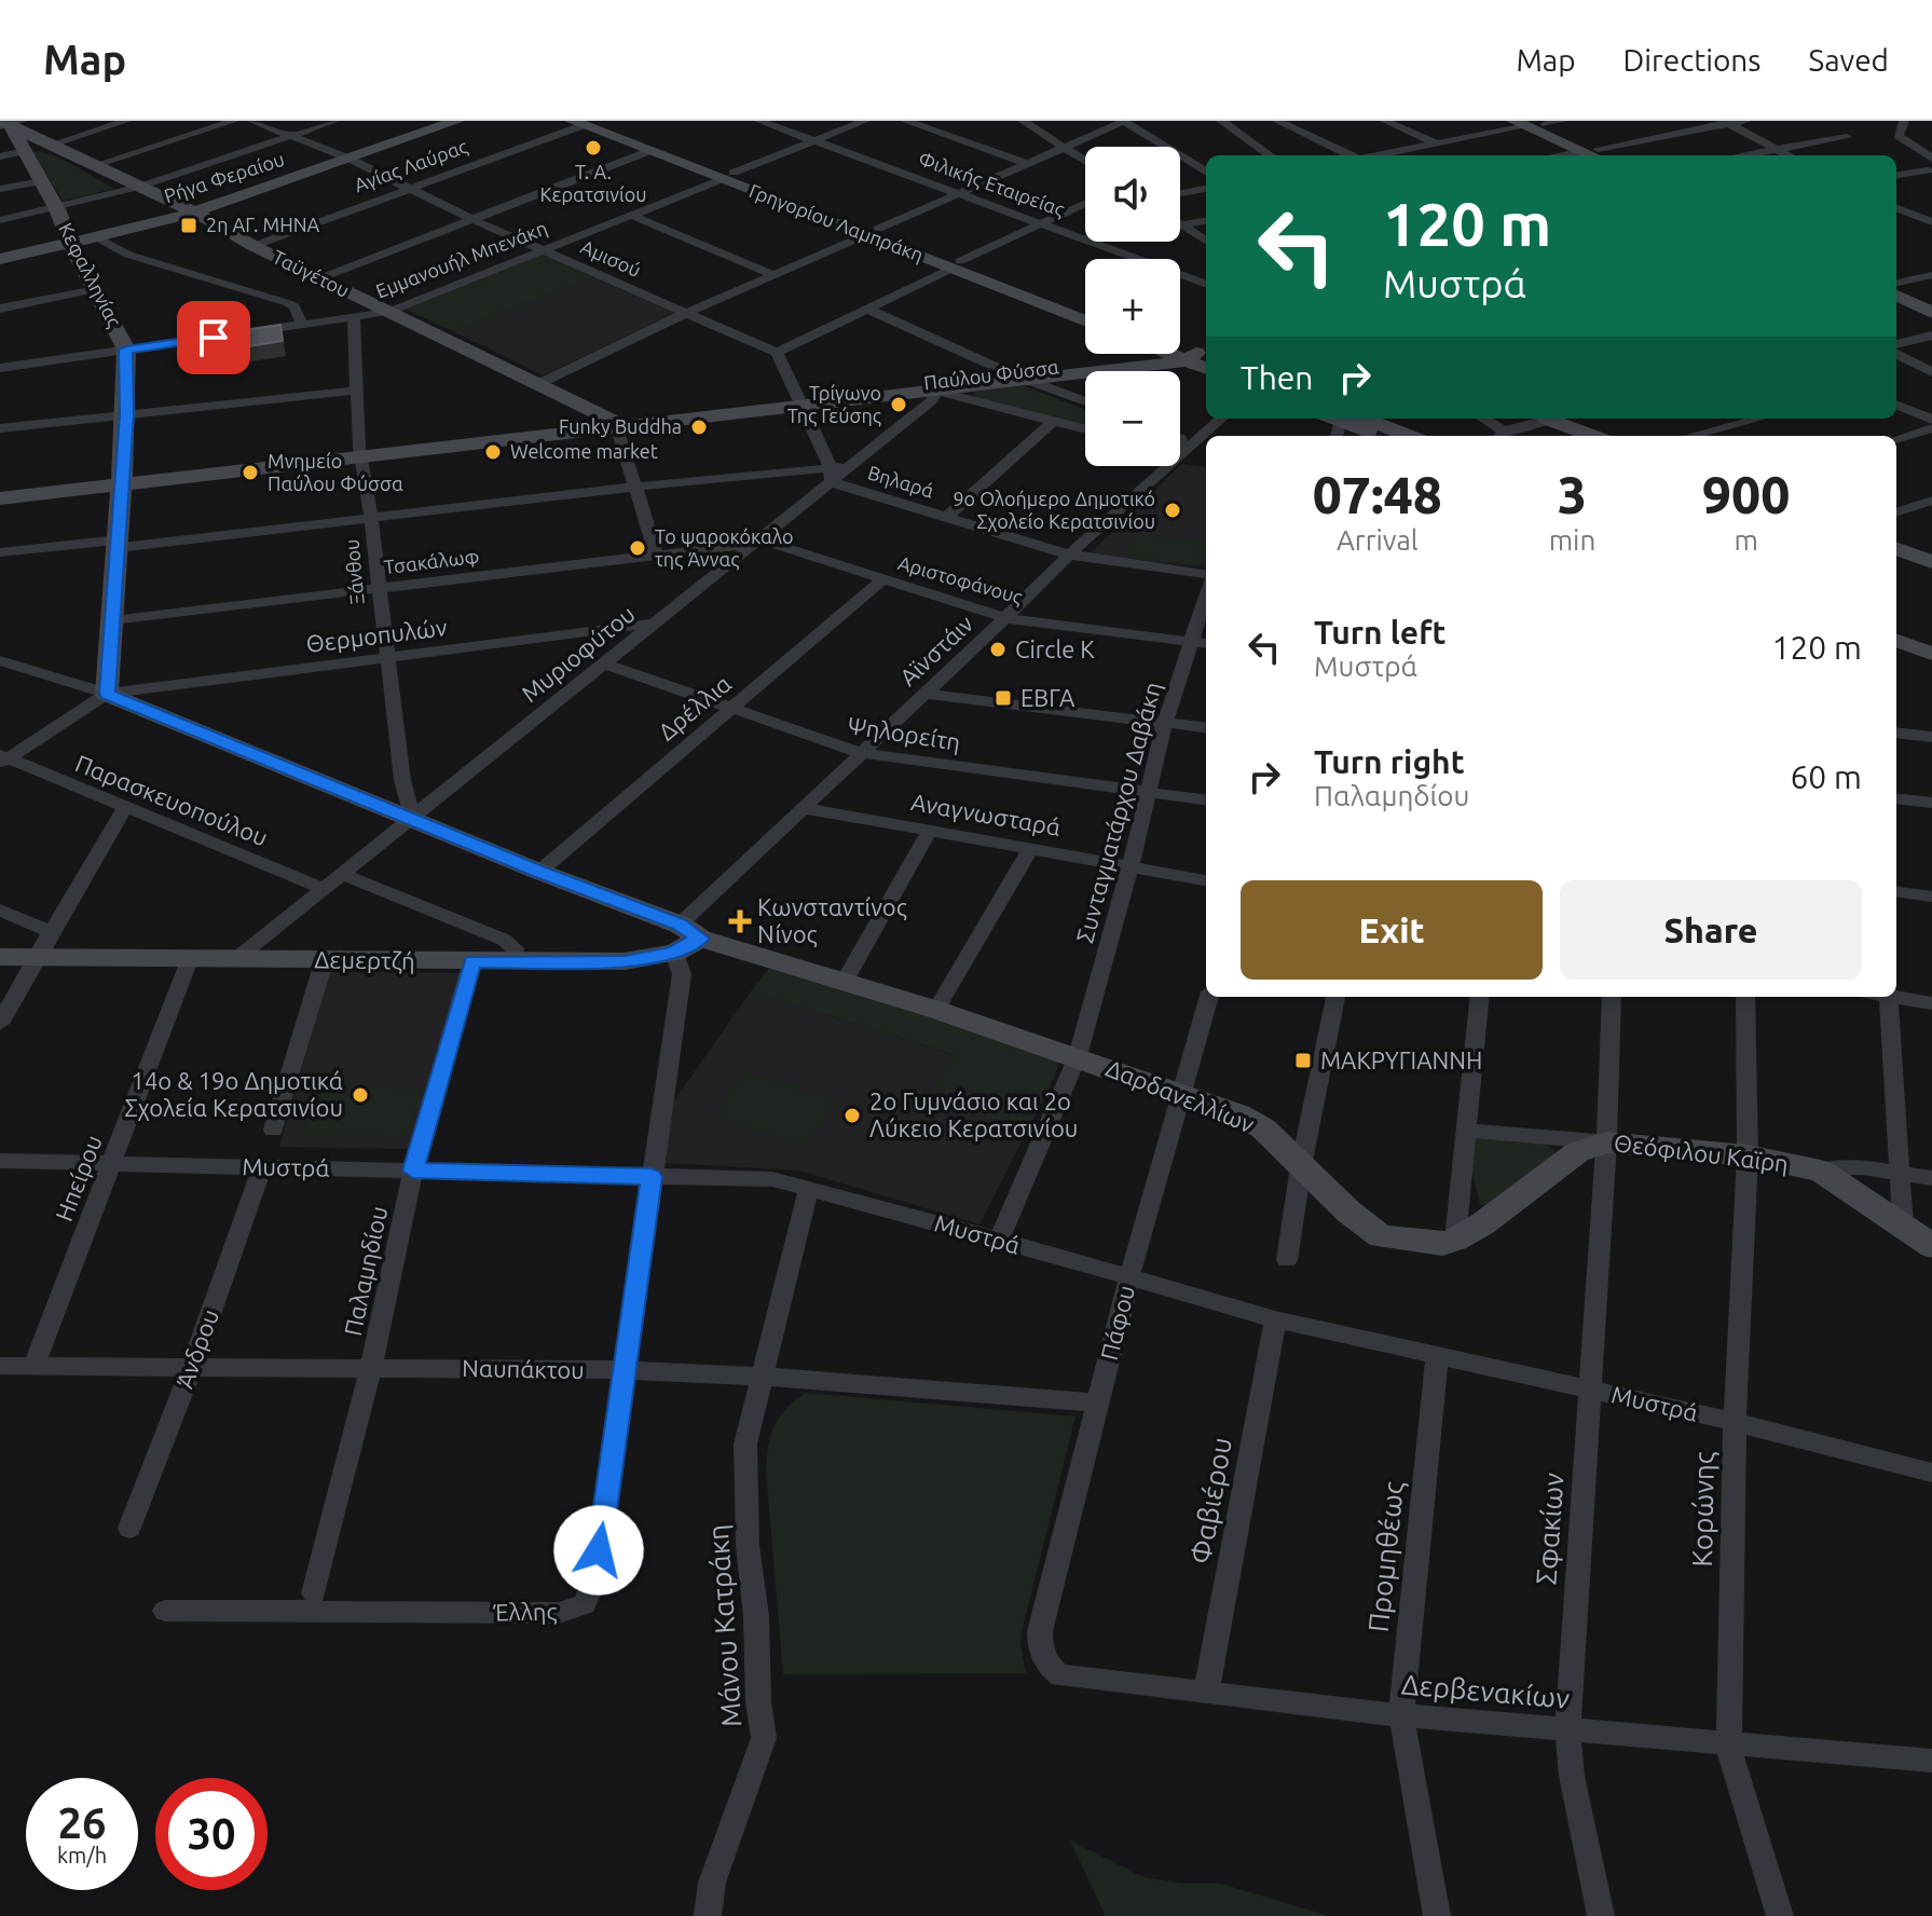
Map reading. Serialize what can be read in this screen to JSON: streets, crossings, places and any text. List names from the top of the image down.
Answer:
{
  "streets": {
    "street": [
      "Αγίας Λαύρας",
      "Ρήγα Φεραίου",
      "Φιλικής Εταιρείας",
      "Γρηγορίου Λαμπράκη",
      "Αμισού",
      "Εμμανουήλ Μπενάκη",
      "Ταϋγέτου",
      "Κεφαλληνίας",
      "Παύλου Φύσσα",
      "Βηλαρά",
      "Τσακάλωφ",
      "Ξάνθου",
      "Αριστοφάνους",
      "Θερμοπυλών",
      "Αϊνστάιν",
      "Μυριοφύτου",
      "Δρέλλια",
      "Ψηλορείτη",
      "Παρασκευοπούλου",
      "Συνταγματάρχου Δαβάκη",
      "Αναγνωσταρά",
      "Δεμερτζή",
      "Δαρδανελλίων",
      "Θεόφιλου Καϊρη",
      "Μυστρά",
      "Ηπείρου",
      "Παλαμηδίου",
      "Πάφου",
      "Άνδρου",
      "Ναυπάκτου",
      "Φαβιέρου",
      "Κορώνης",
      "Σφακίων",
      "Προμηθέως",
      "Έλλης",
      "Μάνου Κατράκη",
      "Δερβενακίων"
    ]
  },
  "crossings": [
    ["Αγίας Λαύρας", "Γρηγορίου Λαμπράκη"],
    ["Αγίας Λαύρας", "Αμισού"],
    ["Αγίας Λαύρας", "Ταϋγέτου"],
    ["Ρήγα Φεραίου", "Αμισού"],
    ["Ρήγα Φεραίου", "Ταϋγέτου"],
    ["Ρήγα Φεραίου", "Κεφαλληνίας"],
    ["Φιλικής Εταιρείας", "Εμμανουήλ Μπενάκη"],
    ["Γρηγορίου Λαμπράκη", "Εμμανουήλ Μπενάκη"],
    ["Αμισού", "Εμμανουήλ Μπενάκη"],
    ["Εμμανουήλ Μπενάκη", "Ταϋγέτου"],
    ["Εμμανουήλ Μπενάκη", "Κεφαλληνίας"],
    ["Εμμανουήλ Μπενάκη", "Ξάνθου"],
    ["Ταϋγέτου", "Κεφαλληνίας"],
    ["Ταϋγέτου", "Παύλου Φύσσα"],
    ["Κεφαλληνίας", "Παύλου Φύσσα"],
    ["Κεφαλληνίας", "Τσακάλωφ"],
    ["Κεφαλληνίας", "Θερμοπυλών"],
    ["Κεφαλληνίας", "Δαρδανελλίων"],
    ["Παύλου Φύσσα", "Ξάνθου"],
    ["Παύλου Φύσσα", "Μυριοφύτου"],
    ["Βηλαρά", "Αϊνστάιν"],
    ["Βηλαρά", "Μυριοφύτου"],
    ["Τσακάλωφ", "Ξάνθου"],
    ["Τσακάλωφ", "Αριστοφάνους"],
    ["Τσακάλωφ", "Μυριοφύτου"],
    ["Ξάνθου", "Θερμοπυλών"],
    ["Ξάνθου", "Μυριοφύτου"],
    ["Ξάνθου", "Δαρδανελλίων"],
    ["Αριστοφάνους", "Αϊνστάιν"],
    ["Αριστοφάνους", "Μυριοφύτου"],
    ["Αριστοφάνους", "Δρέλλια"],
    ["Αριστοφάνους", "Συνταγματάρχου Δαβάκη"],
    ["Θερμοπυλών", "Μυριοφύτου"],
    ["Θερμοπυλών", "Δαρδανελλίων"],
    ["Αϊνστάιν", "Ψηλορείτη"],
    ["Αϊνστάιν", "Αναγνωσταρά"],
    ["Αϊνστάιν", "Δεμερτζή"],
    ["Αϊνστάιν", "Δαρδανελλίων"],
    ["Μυριοφύτου", "Ψηλορείτη"],
    ["Μυριοφύτου", "Παρασκευοπούλου"],
    ["Μυριοφύτου", "Δεμερτζή"],
    ["Μυριοφύτου", "Δαρδανελλίων"],
    ["Δρέλλια", "Ψηλορείτη"],
    ["Δρέλλια", "Δαρδανελλίων"],
    ["Ψηλορείτη", "Συνταγματάρχου Δαβάκη"],
    ["Συνταγματάρχου Δαβάκη", "Αναγνωσταρά"],
    ["Συνταγματάρχου Δαβάκη", "Δαρδανελλίων"],
    ["Συνταγματάρχου Δαβάκη", "Μυστρά"],
    ["Δεμερτζή", "Δαρδανελλίων"],
    ["Δεμερτζή", "Ηπείρου"],
    ["Δεμερτζή", "Παλαμηδίου"],
    ["Δεμερτζή", "Έλλης"],
    ["Δαρδανελλίων", "Πάφου"],
    ["Θεόφιλου Καϊρη", "Κορώνης"],
    ["Θεόφιλου Καϊρη", "Σφακίων"],
    ["Μυστρά", "Ηπείρου"],
    ["Μυστρά", "Παλαμηδίου"],
    ["Μυστρά", "Πάφου"],
    ["Μυστρά", "Άνδρου"],
    ["Μυστρά", "Φαβιέρου"],
    ["Μυστρά", "Κορώνης"],
    ["Μυστρά", "Σφακίων"],
    ["Μυστρά", "Προμηθέως"],
    ["Μυστρά", "Έλλης"],
    ["Μυστρά", "Μάνου Κατράκη"],
    ["Ηπείρου", "Ναυπάκτου"],
    ["Παλαμηδίου", "Ναυπάκτου"],
    ["Πάφου", "Ναυπάκτου"],
    ["Πάφου", "Δερβενακίων"],
    ["Άνδρου", "Ναυπάκτου"],
    ["Ναυπάκτου", "Έλλης"],
    ["Ναυπάκτου", "Μάνου Κατράκη"],
    ["Φαβιέρου", "Δερβενακίων"],
    ["Κορώνης", "Δερβενακίων"],
    ["Σφακίων", "Δερβενακίων"],
    ["Προμηθέως", "Δερβενακίων"]
  ],
  "places": {
    "other": [
      "Τ. Α. Κερατσινίου",
      "Τρίγωνο Της Γεύσης",
      "Funky Buddha",
      "Welcome market",
      "Μνημείο Παύλου Φύσσα",
      "9ο Ολοήμερο Δημοτικό Σχολείο Κερατσινίου",
      "Το ψαροκόκαλο της Άννας",
      "Circle K",
      "14ο & 19ο Δημοτικά Σχολεία Κερατσινίου",
      "2ο Γυμνάσιο και 2ο Λύκειο Κερατσινίου"
    ],
    "transit": ["2η ΑΓ. ΜΗΝΑ", "ΕΒΓΑ", "ΜΑΚΡΥΓΙΑΝΝΗ"],
    "health": ["Κωνσταντίνος Νίνος"]
  },
  "page": {
    "header": "Map",
    "nav": ["Map", "Directions", "Saved"],
    "map_buttons": ["+", "−"],
    "turn": ["120 m", "Μυστρά"],
    "then": "Then",
    "eta": [
      "07:48",
      "Arrival",
      "3",
      "min",
      "900",
      "m"
    ],
    "list": [
      {
        "name": "Turn left",
        "note": "Μυστρά",
        "value": "120 m"
      },
      {
        "name": "Turn right",
        "note": "Παλαμηδίου",
        "value": "60 m"
      }
    ],
    "buttons": ["Exit", "Share"],
    "speed": "26 km/h",
    "limit": "30"
  }
}
